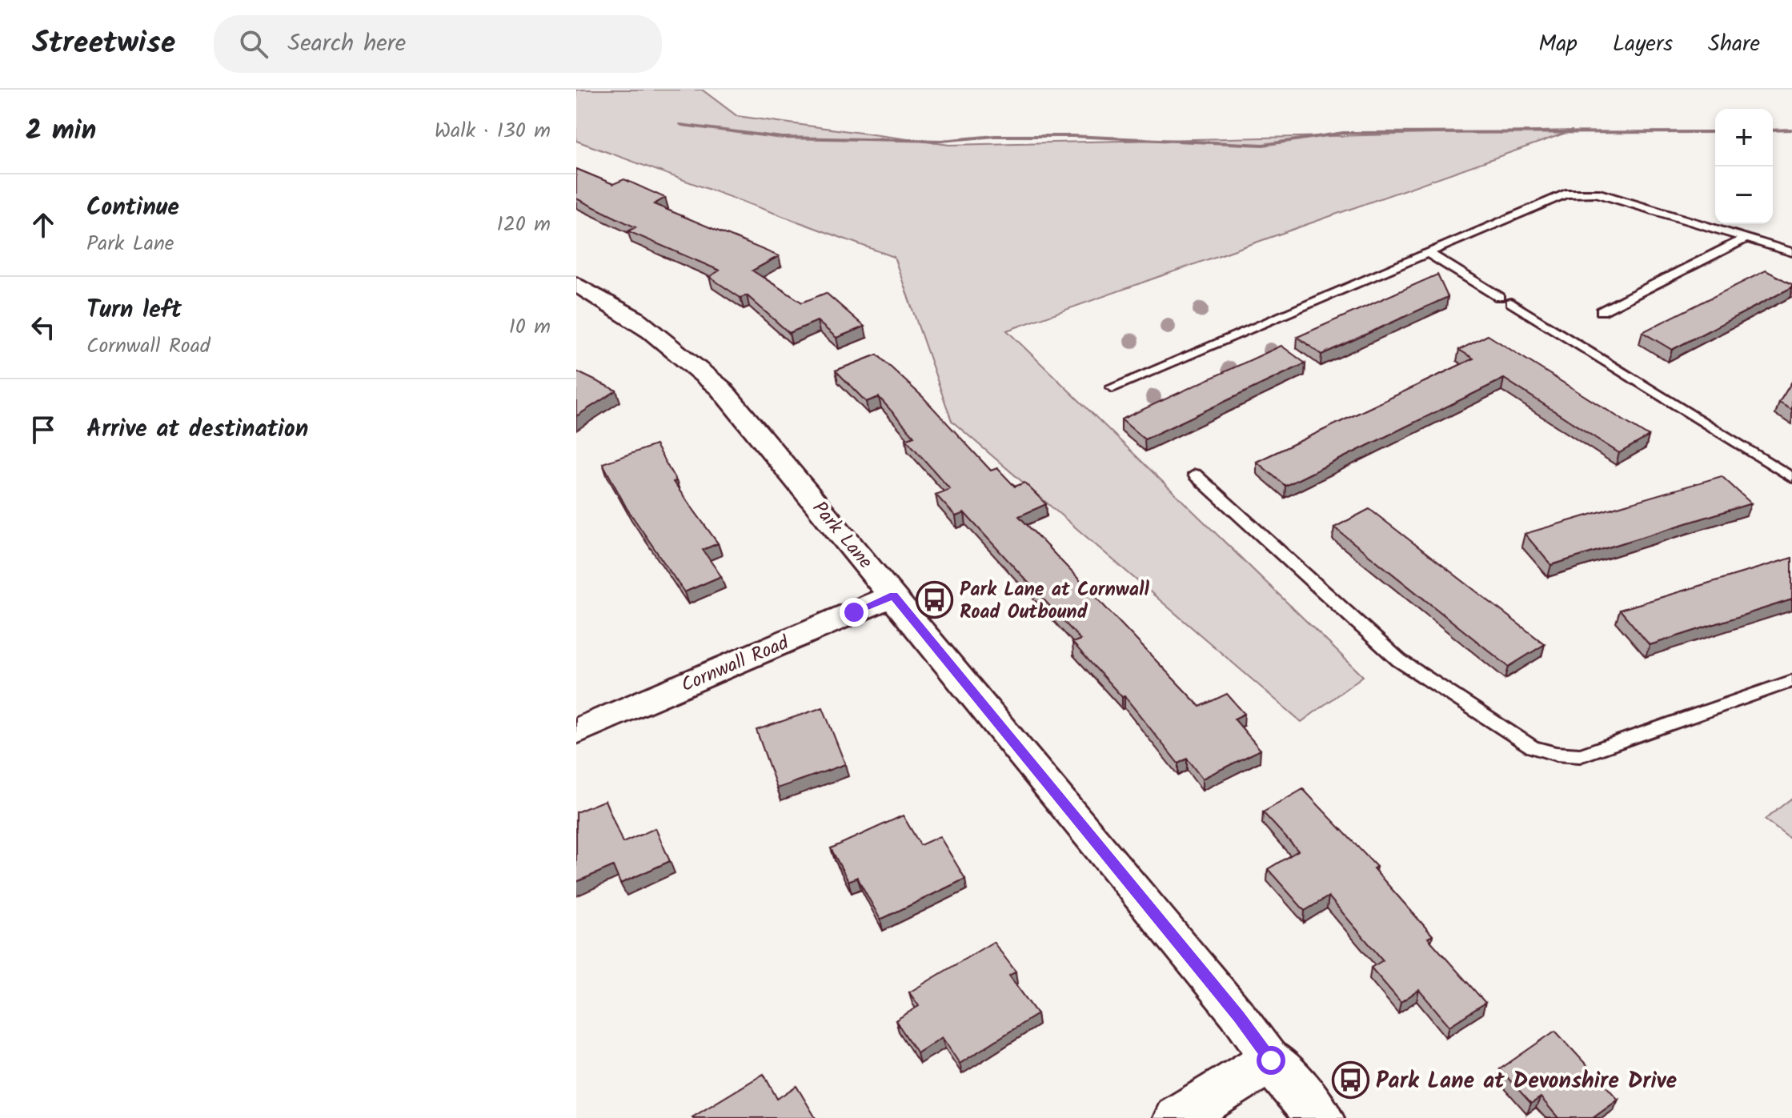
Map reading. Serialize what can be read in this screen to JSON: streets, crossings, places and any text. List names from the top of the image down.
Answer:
{
  "streets": {
    "street": ["Park Lane", "Cornwall Road"]
  },
  "crossings": [
    ["Park Lane", "Cornwall Road"]
  ],
  "places": {
    "bus stop": ["Park Lane at Cornwall Road Outbound", "Park Lane at Devonshire Drive"]
  },
  "page": {
    "header": "Streetwise",
    "search": "Search here",
    "nav": ["Map", "Layers", "Share"],
    "heading": ["2 min", "Walk · 130 m"],
    "map_buttons": ["+", "−"],
    "list": [
      ["Continue", "Park Lane", "120 m"],
      ["Turn left", "Cornwall Road", "10 m"],
      "Arrive at destination"
    ]
  }
}
